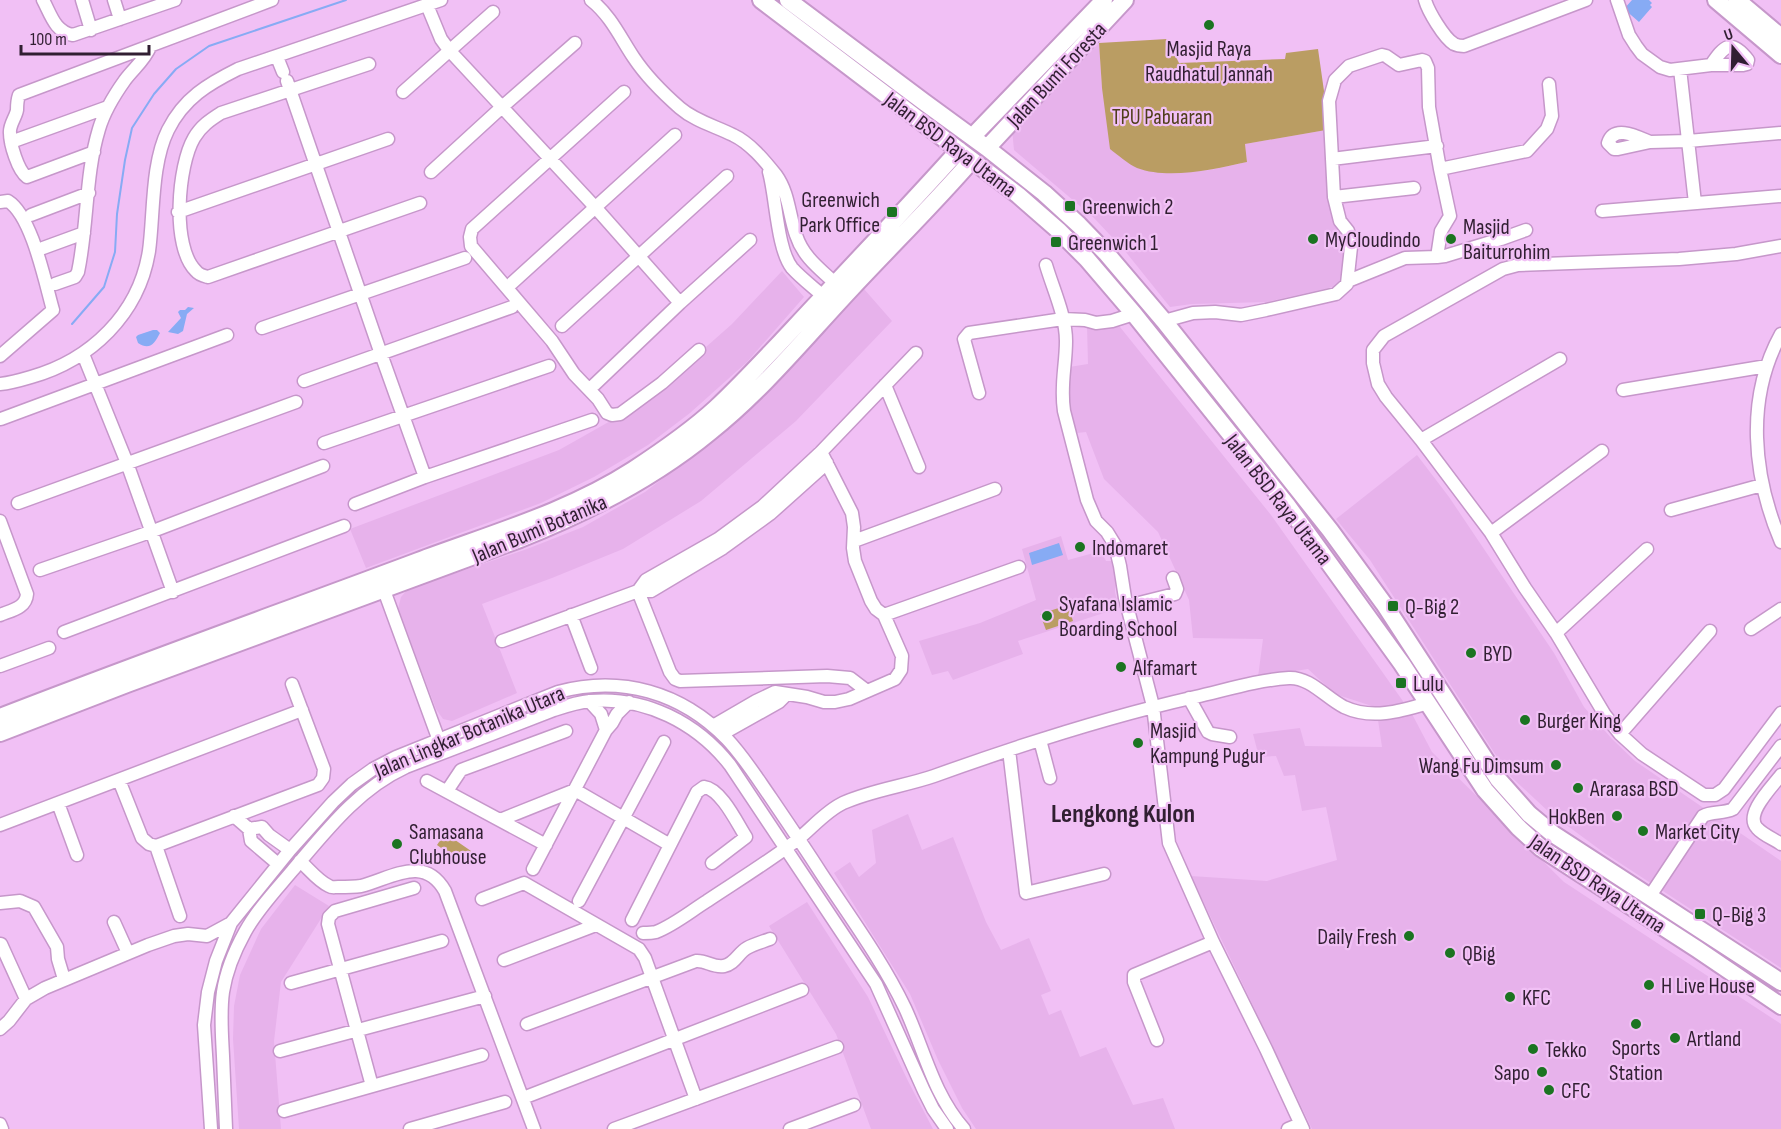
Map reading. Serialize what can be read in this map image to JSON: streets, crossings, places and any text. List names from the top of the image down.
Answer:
{
  "streets": {
    "main road": ["Jalan Bumi Foresta", "Jalan BSD Raya Utama", "Jalan Bumi Botanika"],
    "street": ["Jalan Lingkar Botanika Utara"]
  },
  "crossings": [
    ["Jalan Bumi Foresta", "Jalan BSD Raya Utama"],
    ["Jalan BSD Raya Utama", "Jalan Bumi Botanika"]
  ],
  "districts": ["Lengkong Kulon"],
  "parks": ["TPU Pabuaran"],
  "places": {
    "other": [
      "Masjid Raya Raudhatul Jannah",
      "MyCloudindo",
      "Masjid Baiturrohim",
      "Indomaret",
      "Syafana Islamic Boarding School",
      "BYD",
      "Alfamart",
      "Burger King",
      "Masjid Kampung Pugur",
      "Wang Fu Dimsum",
      "Ararasa BSD",
      "HokBen",
      "Market City",
      "Samasana Clubhouse",
      "Daily Fresh",
      "QBig",
      "H Live House",
      "KFC",
      "Sports Station",
      "Artland",
      "Tekko",
      "Sapo",
      "CFC"
    ],
    "transit": [
      "Greenwich 2",
      "Greenwich Park Office",
      "Greenwich 1",
      "Q-Big 2",
      "Lulu",
      "Q-Big 3"
    ]
  },
  "scale_bar": "100 m",
  "north": "top"
}
